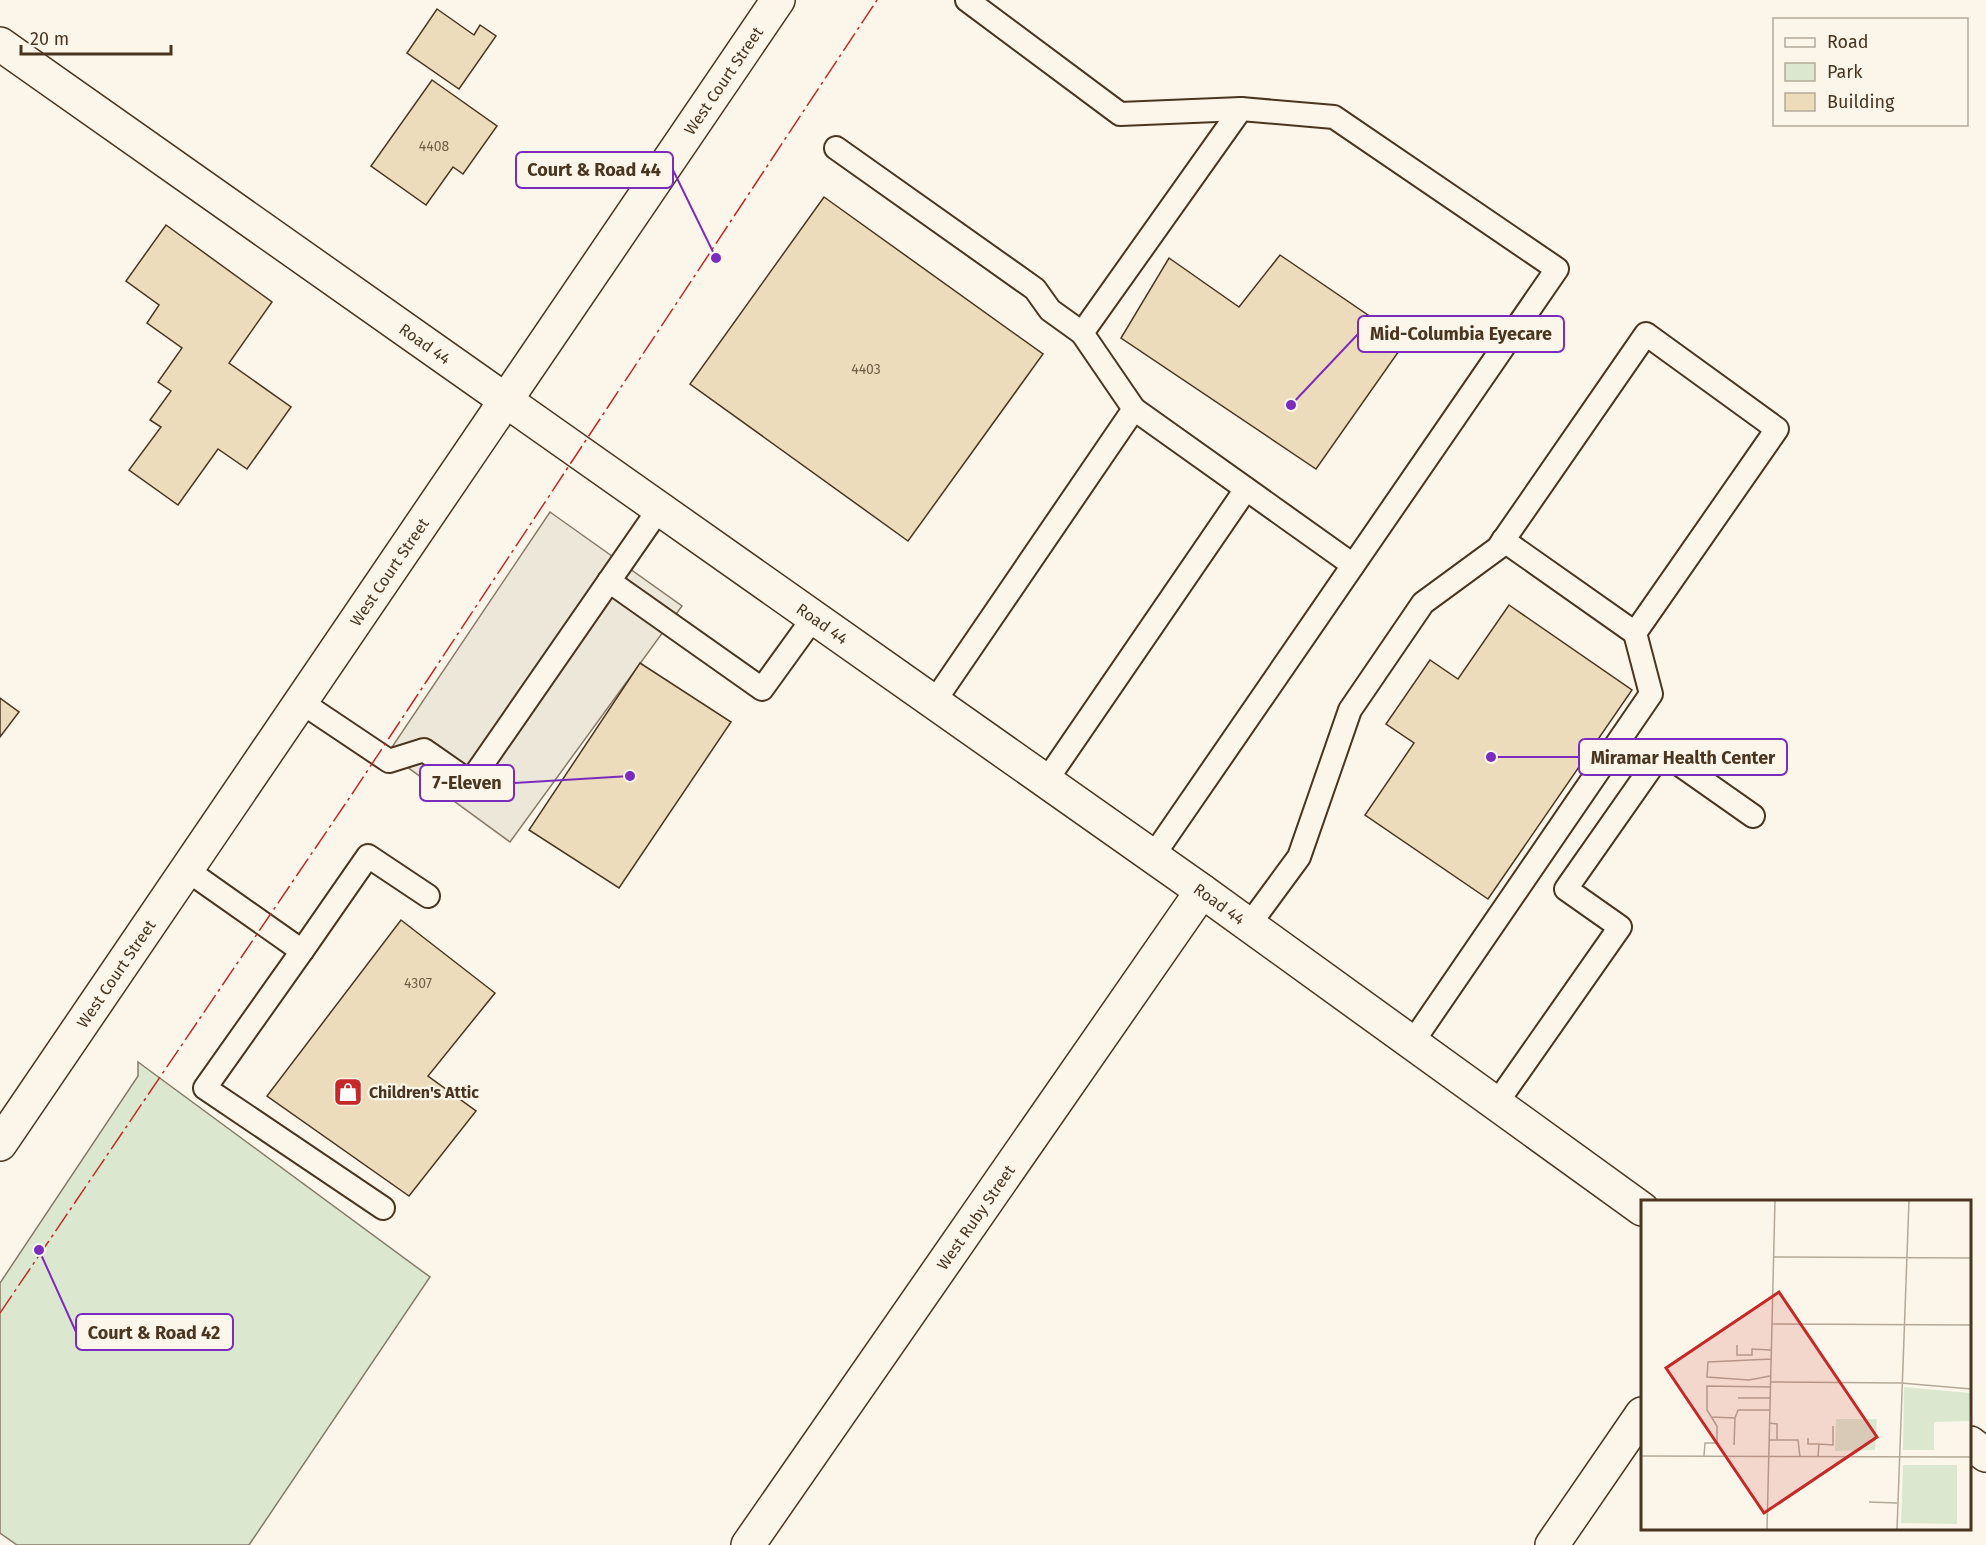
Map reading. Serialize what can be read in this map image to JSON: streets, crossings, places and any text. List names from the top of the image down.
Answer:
{
  "streets": {
    "street": ["West Court Street", "Road 44", "West Ruby Street"]
  },
  "crossings": [
    ["West Court Street", "Road 44"],
    ["Road 44", "West Ruby Street"]
  ],
  "places": {
    "other": [
      "Court & Road 44",
      "Mid-Columbia Eyecare",
      "Miramar Health Center",
      "7-Eleven",
      "Court & Road 42"
    ],
    "shop": ["Children's Attic"]
  },
  "house_numbers": ["4408", "4403", "4307"],
  "legend": ["Road", "Park", "Building"],
  "scale_bar": "20 m"
}
